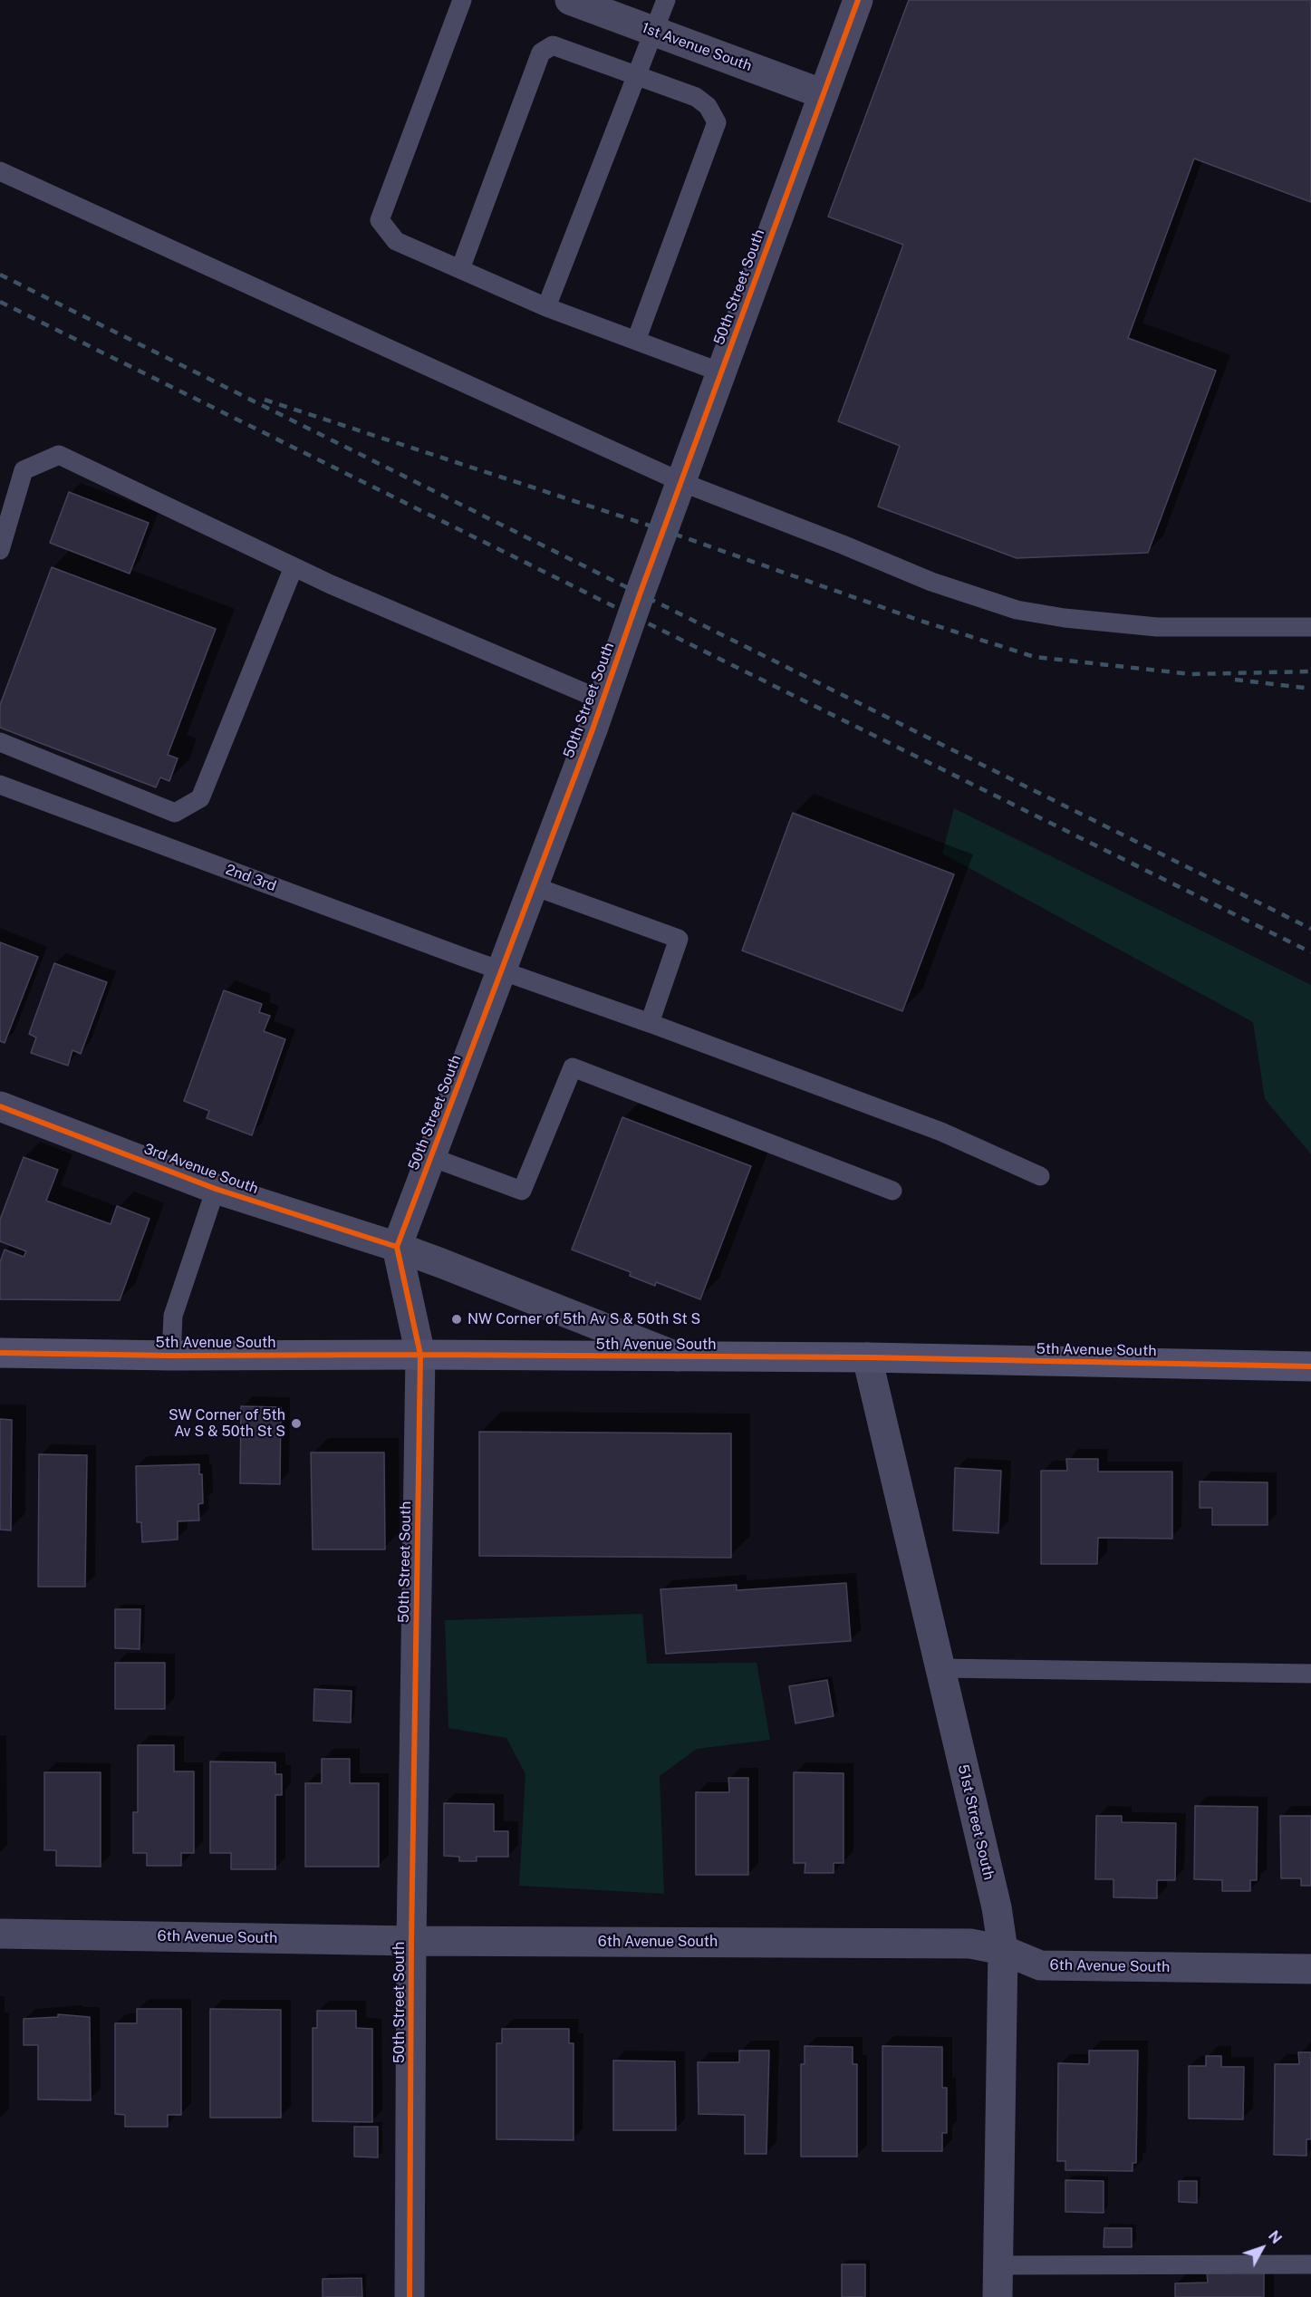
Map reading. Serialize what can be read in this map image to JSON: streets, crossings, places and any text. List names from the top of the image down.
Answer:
{
  "streets": {
    "street": [
      "1st Avenue South",
      "50th Street South",
      "3rd Avenue South",
      "5th Avenue South",
      "51st Street South",
      "6th Avenue South"
    ],
    "lane": ["2nd 3rd"]
  },
  "crossings": [
    ["1st Avenue South", "50th Street South"],
    ["50th Street South", "2nd 3rd"],
    ["50th Street South", "3rd Avenue South"],
    ["50th Street South", "5th Avenue South"],
    ["50th Street South", "6th Avenue South"],
    ["3rd Avenue South", "5th Avenue South"],
    ["5th Avenue South", "51st Street South"],
    ["51st Street South", "6th Avenue South"]
  ],
  "places": ["NW Corner of 5th Av S & 50th St S", "SW Corner of 5th Av S & 50th St S"],
  "north": "top right"
}
